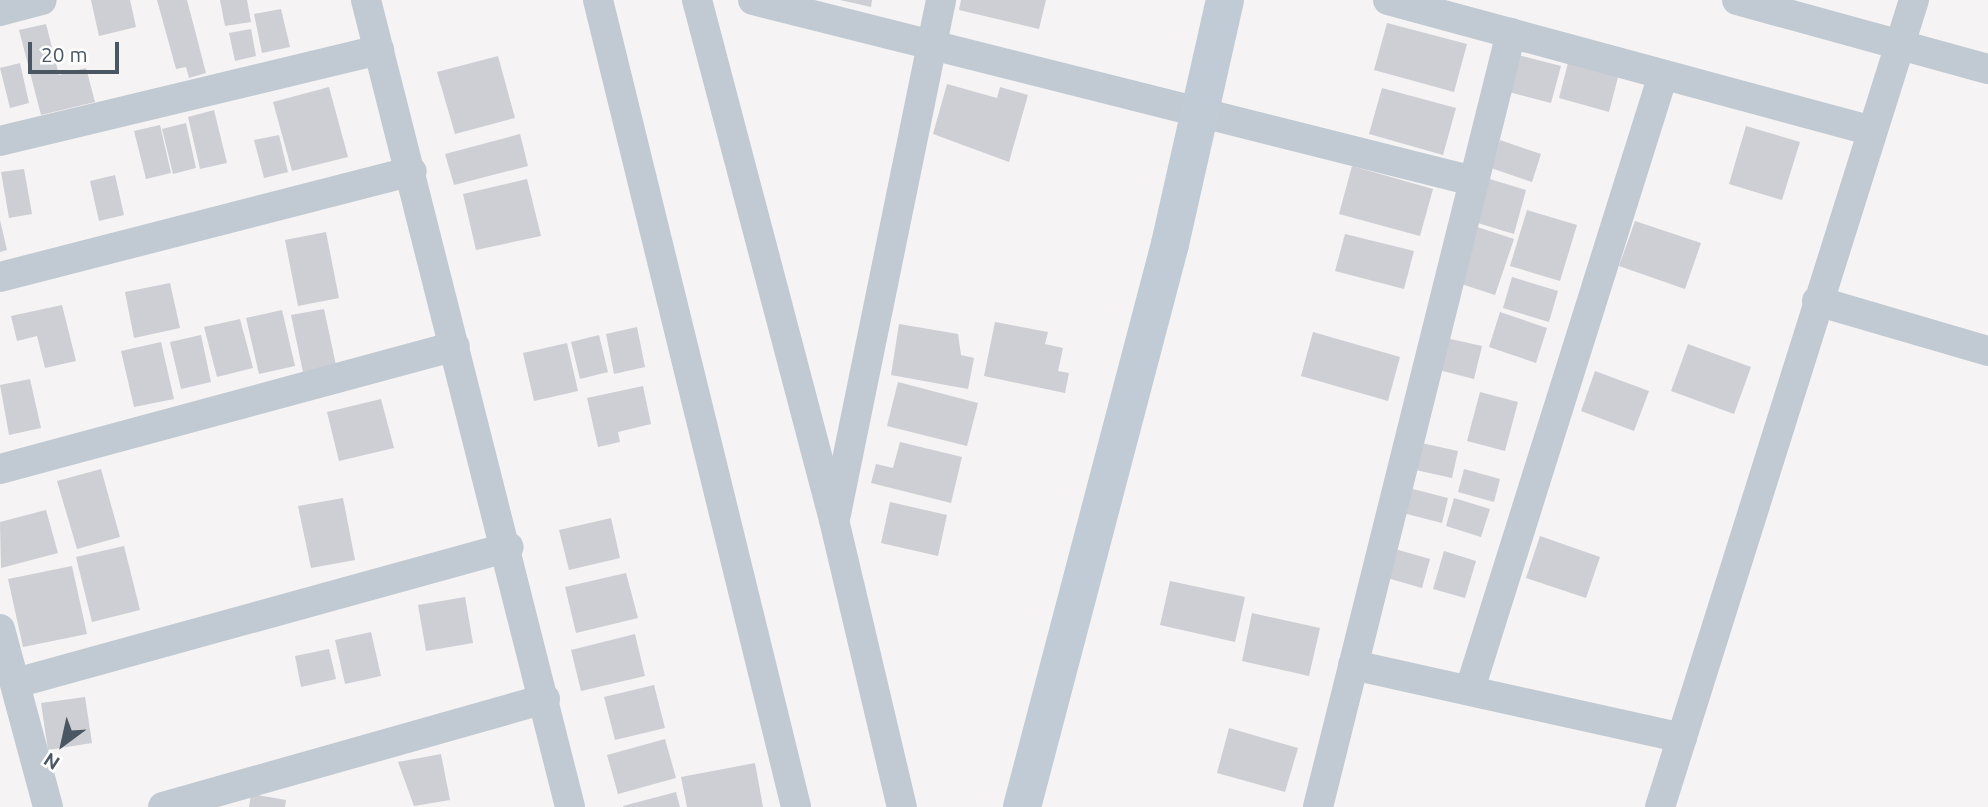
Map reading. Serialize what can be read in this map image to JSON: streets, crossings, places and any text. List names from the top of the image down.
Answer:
{
  "scale_bar": "20 m",
  "north": "bottom left"
}
